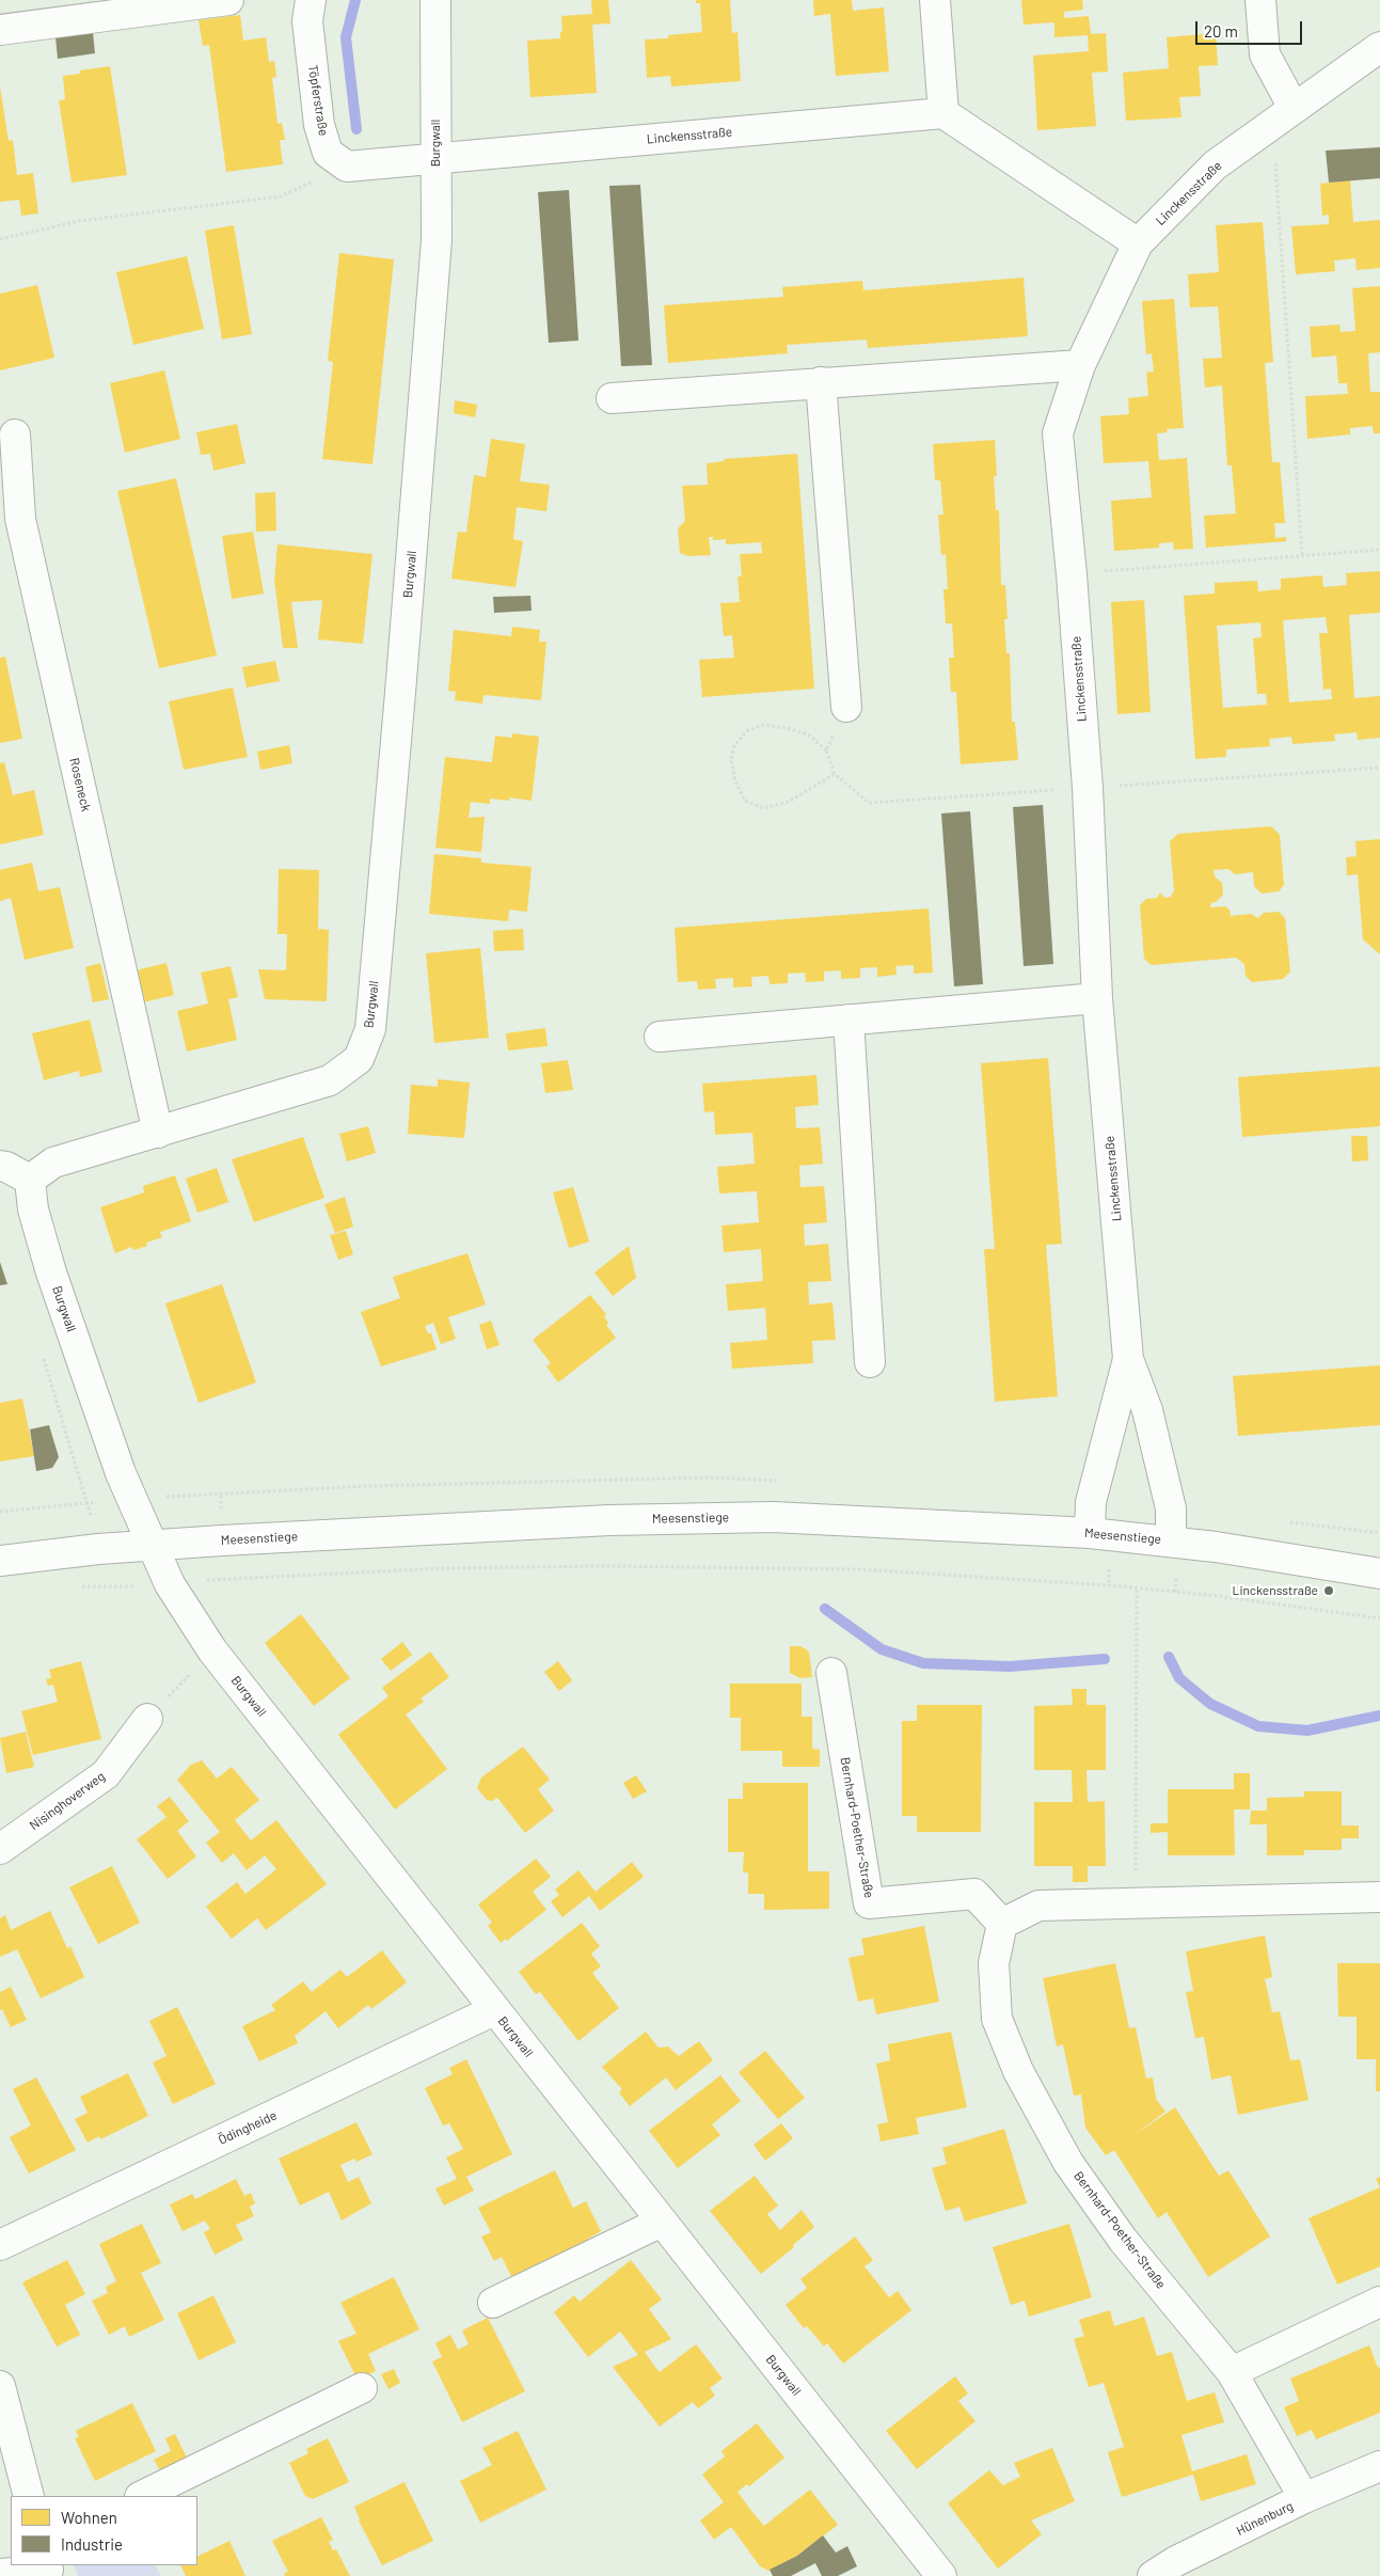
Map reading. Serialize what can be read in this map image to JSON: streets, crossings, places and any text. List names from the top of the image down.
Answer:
{
  "streets": {
    "street": [
      "Töpferstraße",
      "Linckensstraße",
      "Burgwall",
      "Roseneck",
      "Meesenstiege",
      "Nisinghoverweg",
      "Bernhard-Poether-Straße",
      "Ödingheide",
      "Hünenburg"
    ]
  },
  "crossings": [
    ["Linckensstraße", "Burgwall"],
    ["Linckensstraße", "Meesenstiege"],
    ["Burgwall", "Roseneck"],
    ["Burgwall", "Meesenstiege"],
    ["Burgwall", "Ödingheide"],
    ["Bernhard-Poether-Straße", "Hünenburg"]
  ],
  "places": ["Linckensstraße"],
  "legend": ["Wohnen", "Industrie"],
  "scale_bar": "20 m"
}
